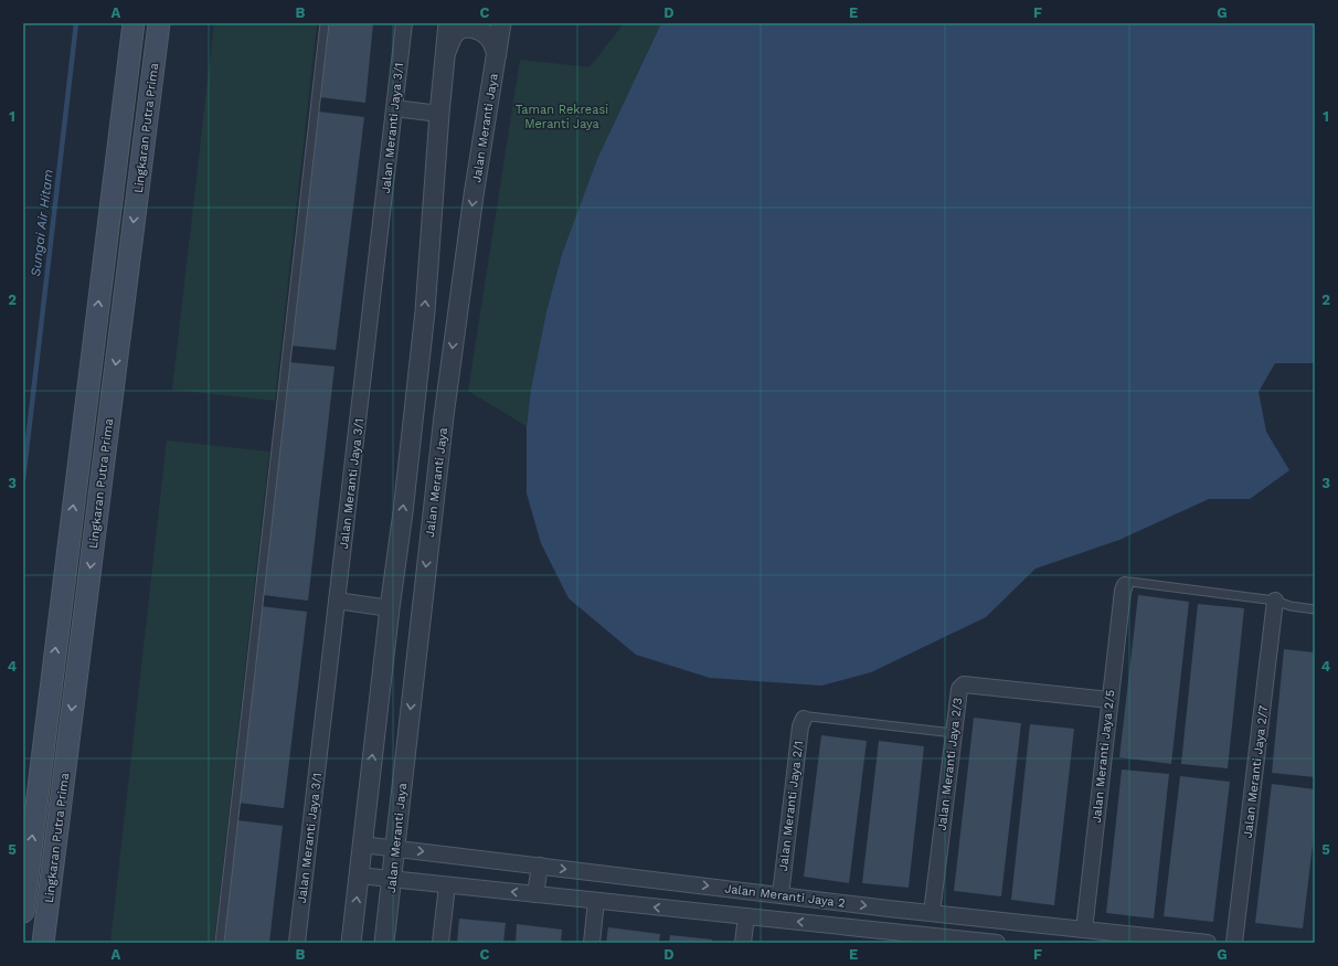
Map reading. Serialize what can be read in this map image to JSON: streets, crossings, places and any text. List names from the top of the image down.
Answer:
{
  "streets": {
    "main road": ["Lingkaran Putra Prima"],
    "street": [
      "Jalan Meranti Jaya 3/1",
      "Jalan Meranti Jaya",
      "Jalan Meranti Jaya 2/5",
      "Jalan Meranti Jaya 2/3",
      "Jalan Meranti Jaya 2/7",
      "Jalan Meranti Jaya 2/1",
      "Jalan Meranti Jaya 2"
    ]
  },
  "crossings": [
    ["Jalan Meranti Jaya", "Jalan Meranti Jaya 2"],
    ["Jalan Meranti Jaya 2/5", "Jalan Meranti Jaya 2/3"],
    ["Jalan Meranti Jaya 2/5", "Jalan Meranti Jaya 2"],
    ["Jalan Meranti Jaya 2/3", "Jalan Meranti Jaya 2"],
    ["Jalan Meranti Jaya 2/1", "Jalan Meranti Jaya 2"]
  ],
  "water": ["Sungai Air Hitam"],
  "parks": ["Taman Rekreasi Meranti Jaya"],
  "grid": {
    "columns": [
      "A",
      "B",
      "C",
      "D",
      "E",
      "F",
      "G"
    ],
    "rows": [
      "1",
      "2",
      "3",
      "4",
      "5"
    ]
  }
}
